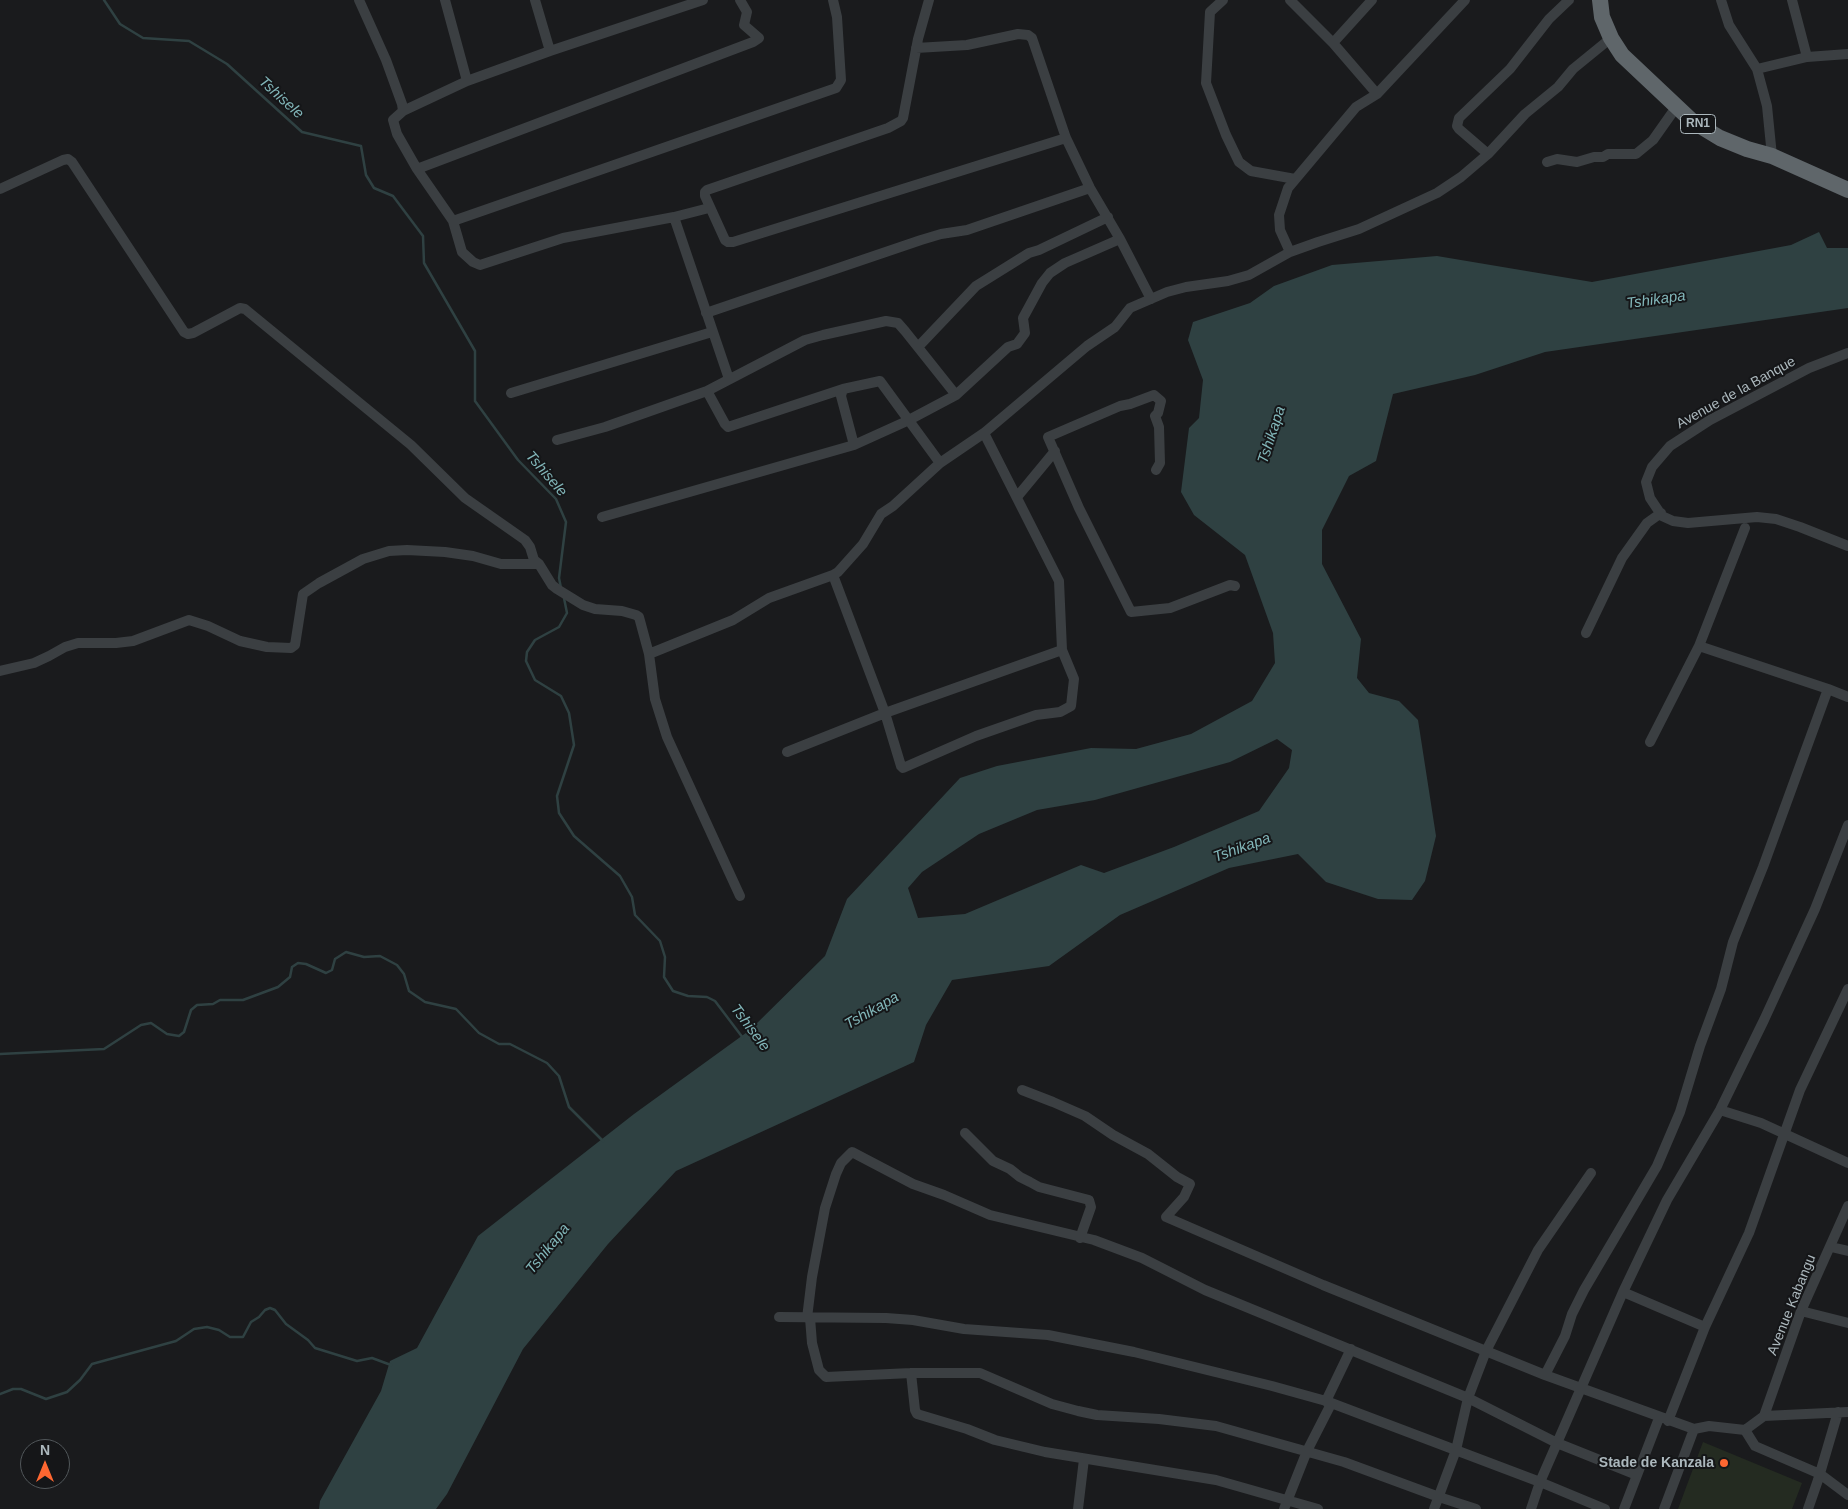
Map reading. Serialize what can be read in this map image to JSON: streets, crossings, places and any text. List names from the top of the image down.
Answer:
{
  "streets": {
    "highway": ["RN1"],
    "street": ["Avenue de la Banque", "Avenue Kabangu"]
  },
  "water": ["Tshisele", "Tshikapa"],
  "places": ["Stade de Kanzala"],
  "north": "top"
}
